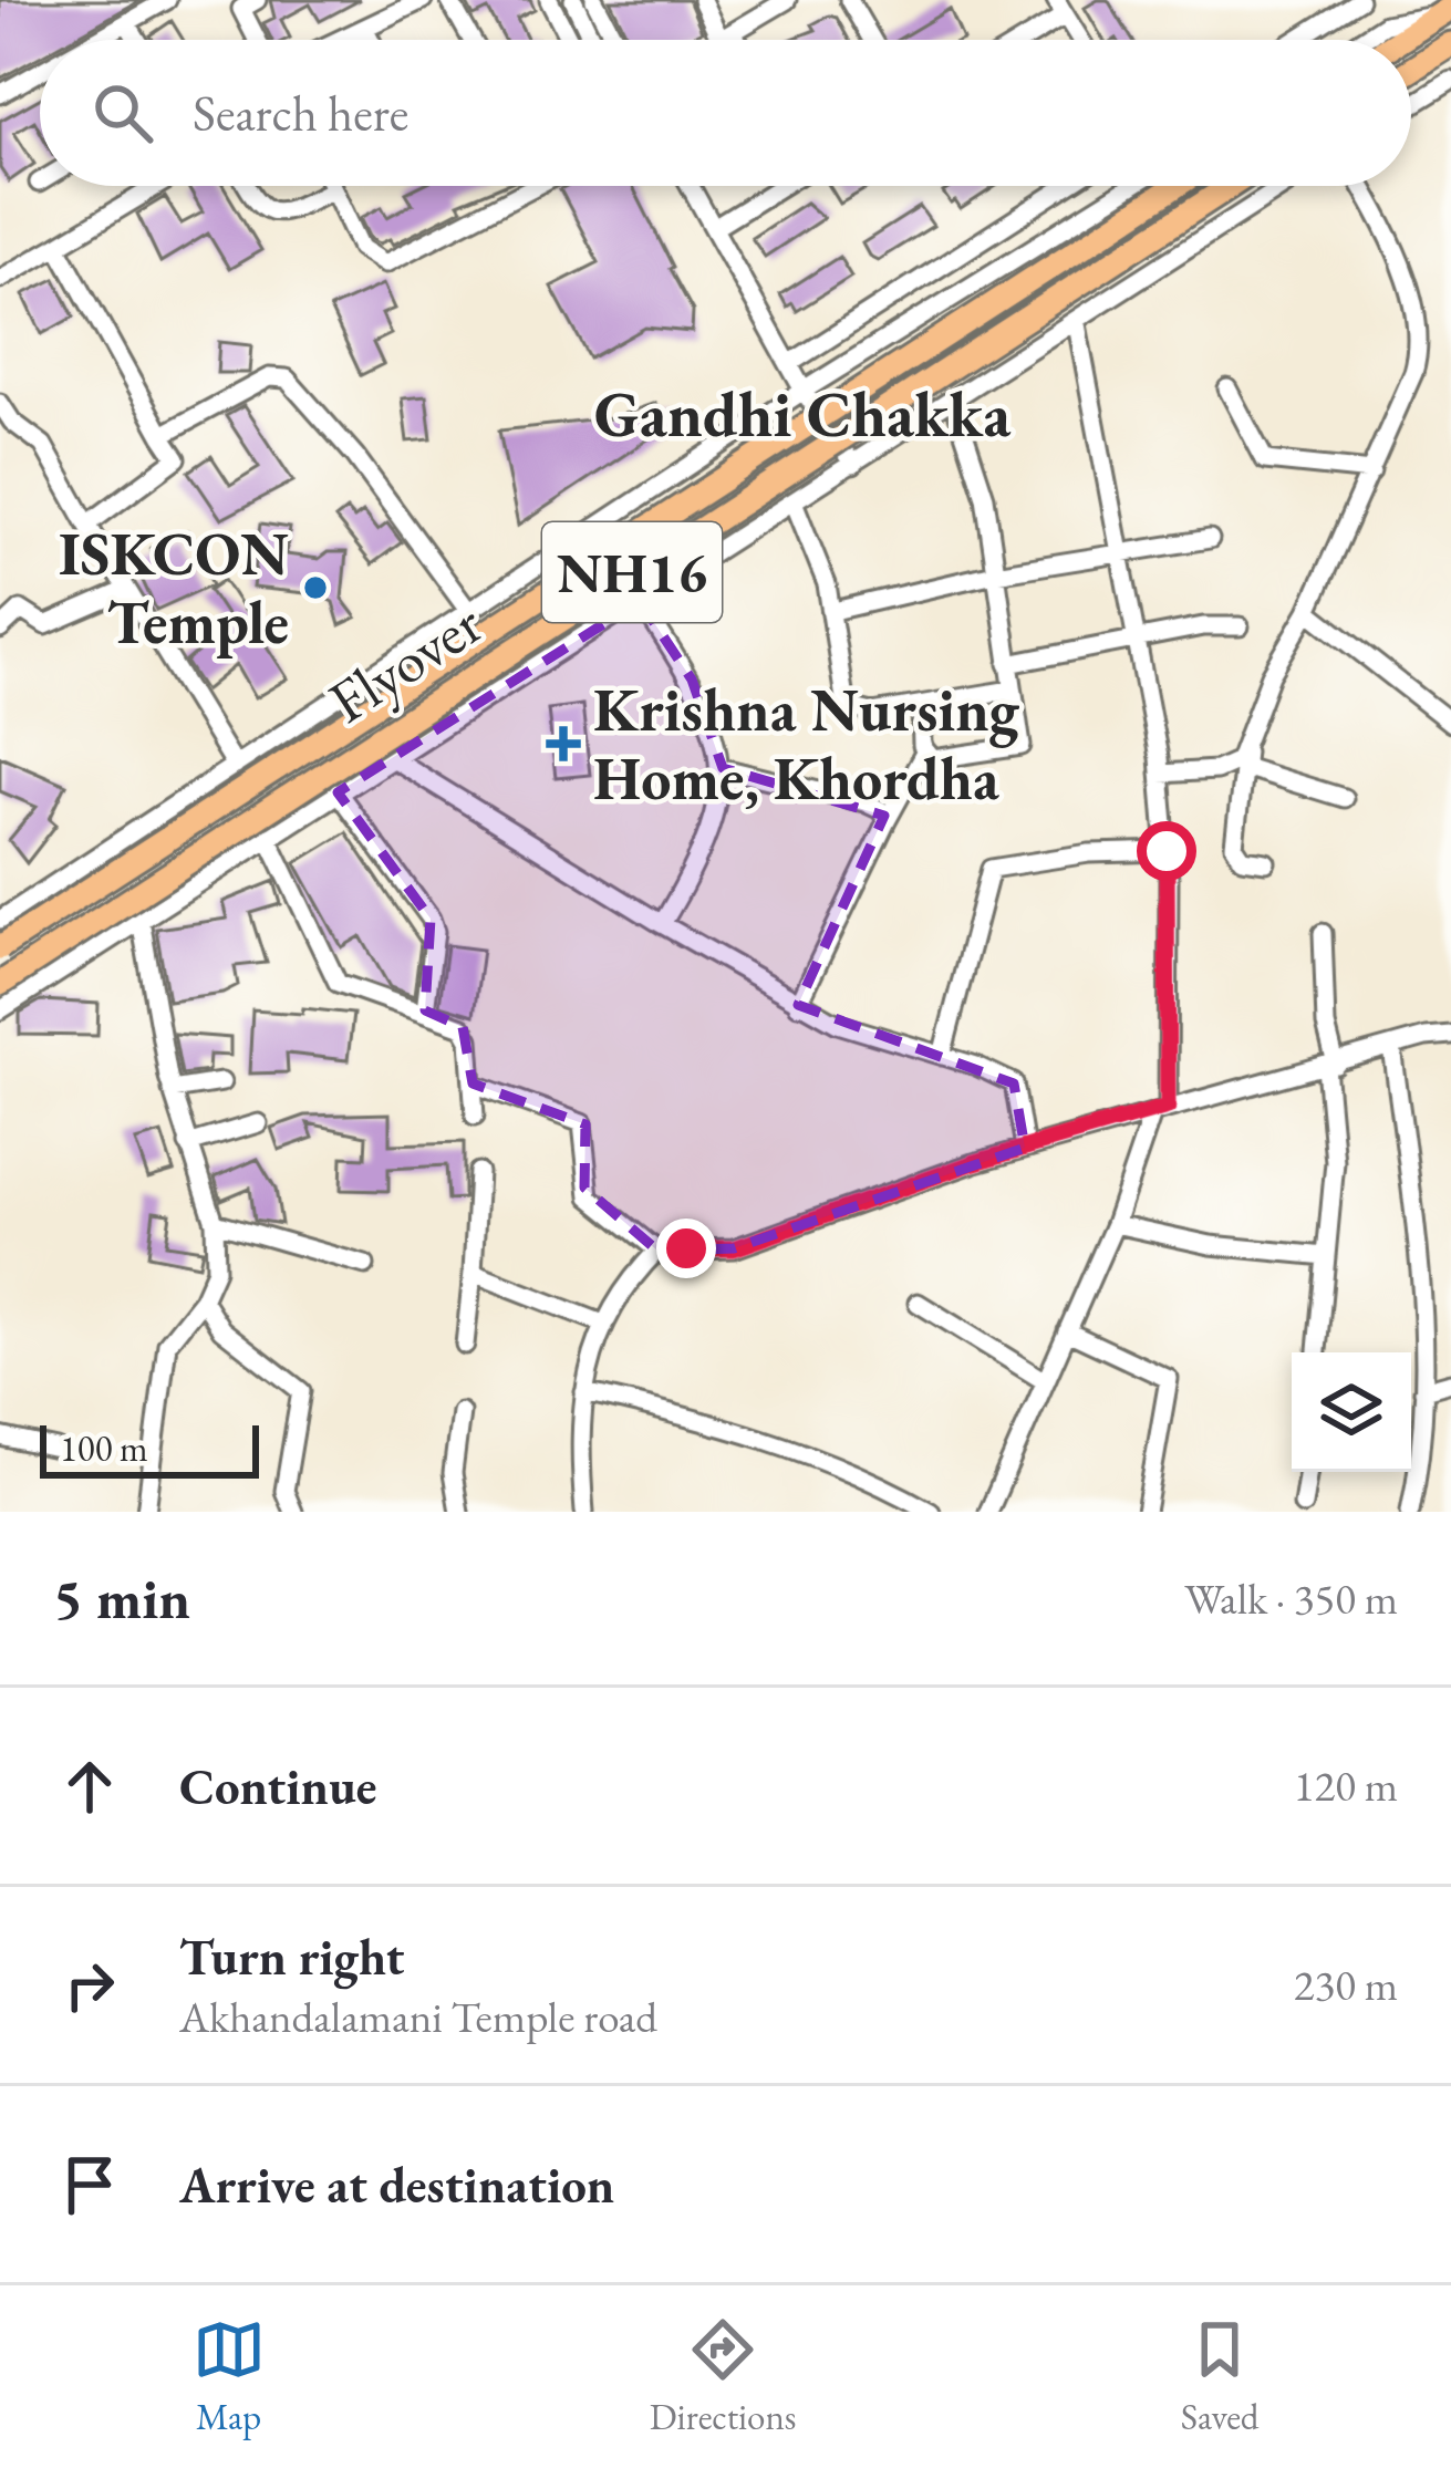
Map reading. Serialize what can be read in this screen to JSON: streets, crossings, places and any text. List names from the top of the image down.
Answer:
{
  "streets": {
    "highway": ["NH16", "Flyover"]
  },
  "districts": ["Gandhi Chakka"],
  "places": {
    "other": ["ISKCON Temple"],
    "health": ["Krishna Nursing Home, Khordha"]
  },
  "scale_bar": "100 m",
  "page": {
    "search": "Search here",
    "scale": "100 m",
    "heading": ["5 min", "Walk · 350 m"],
    "list": [
      ["Continue", "120 m"],
      ["Turn right", "Akhandalamani Temple road", "230 m"],
      "Arrive at destination"
    ],
    "nav": ["Map", "Directions", "Saved"]
  }
}
